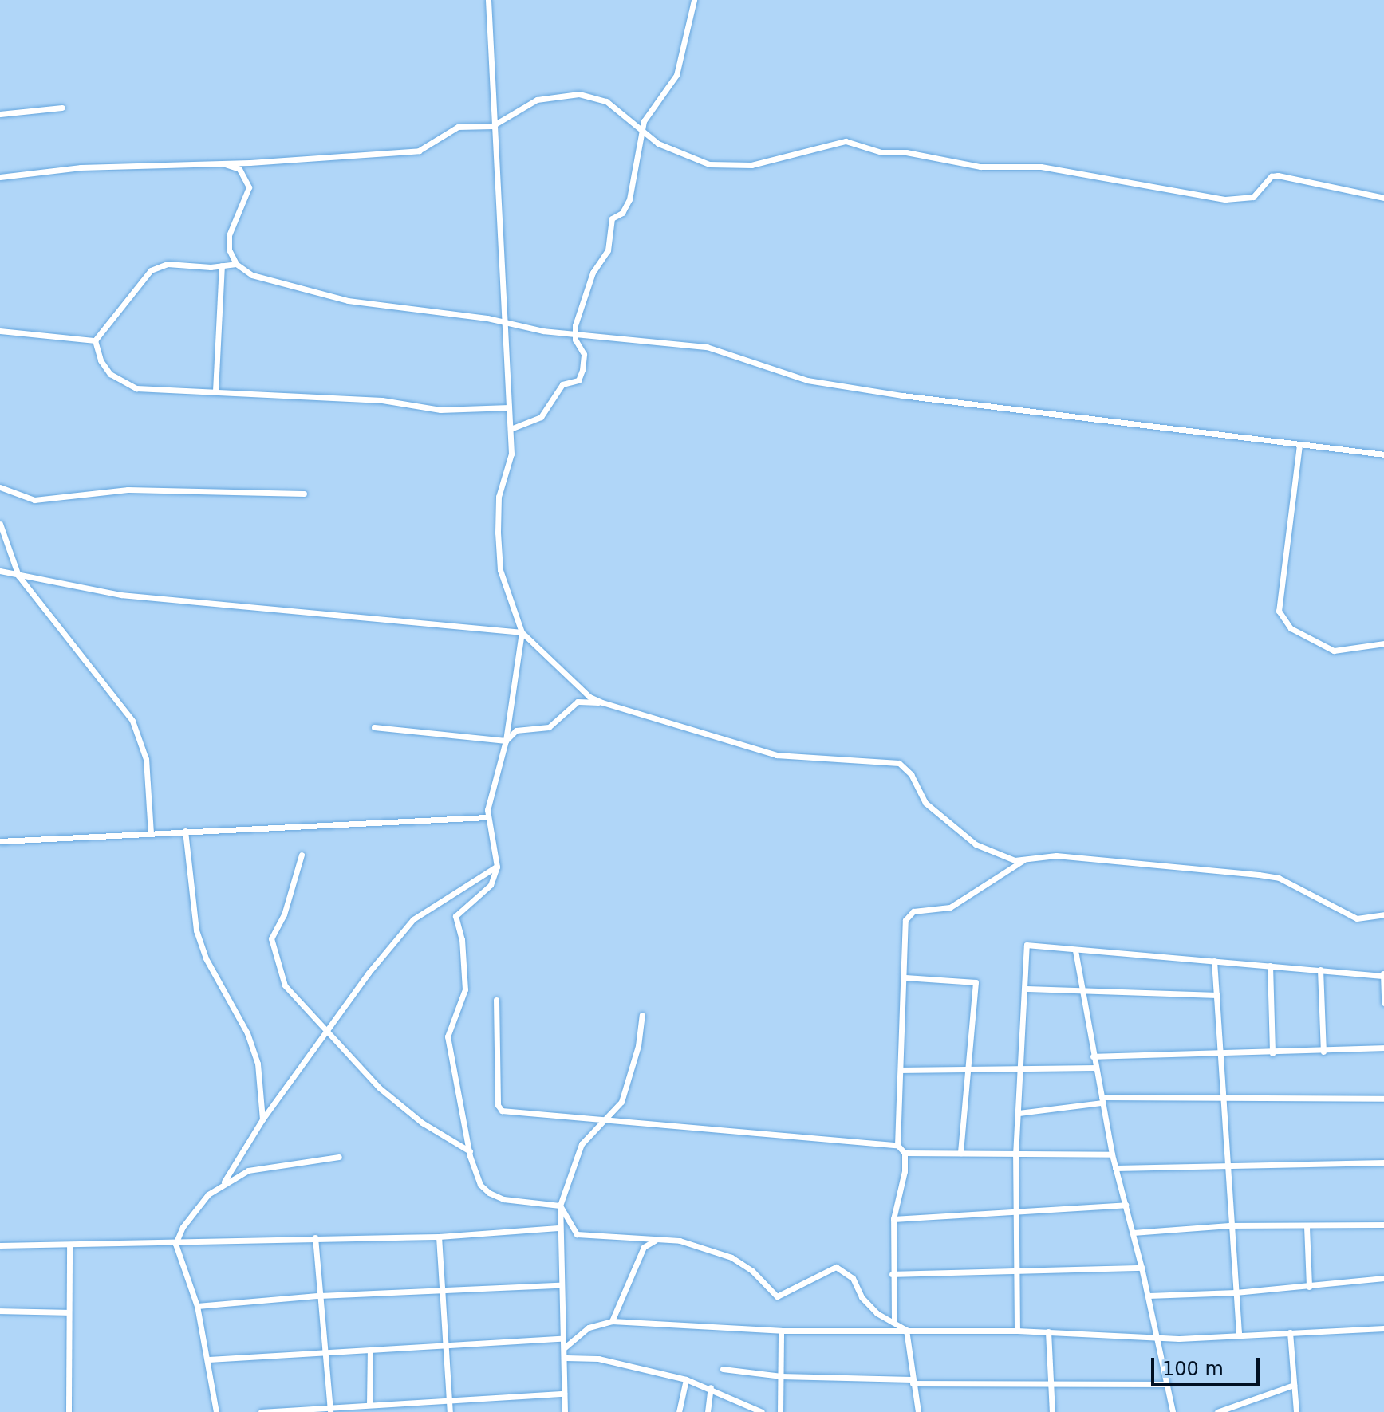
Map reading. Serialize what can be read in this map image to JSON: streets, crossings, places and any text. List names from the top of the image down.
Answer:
{
  "scale_bar": "100 m"
}
